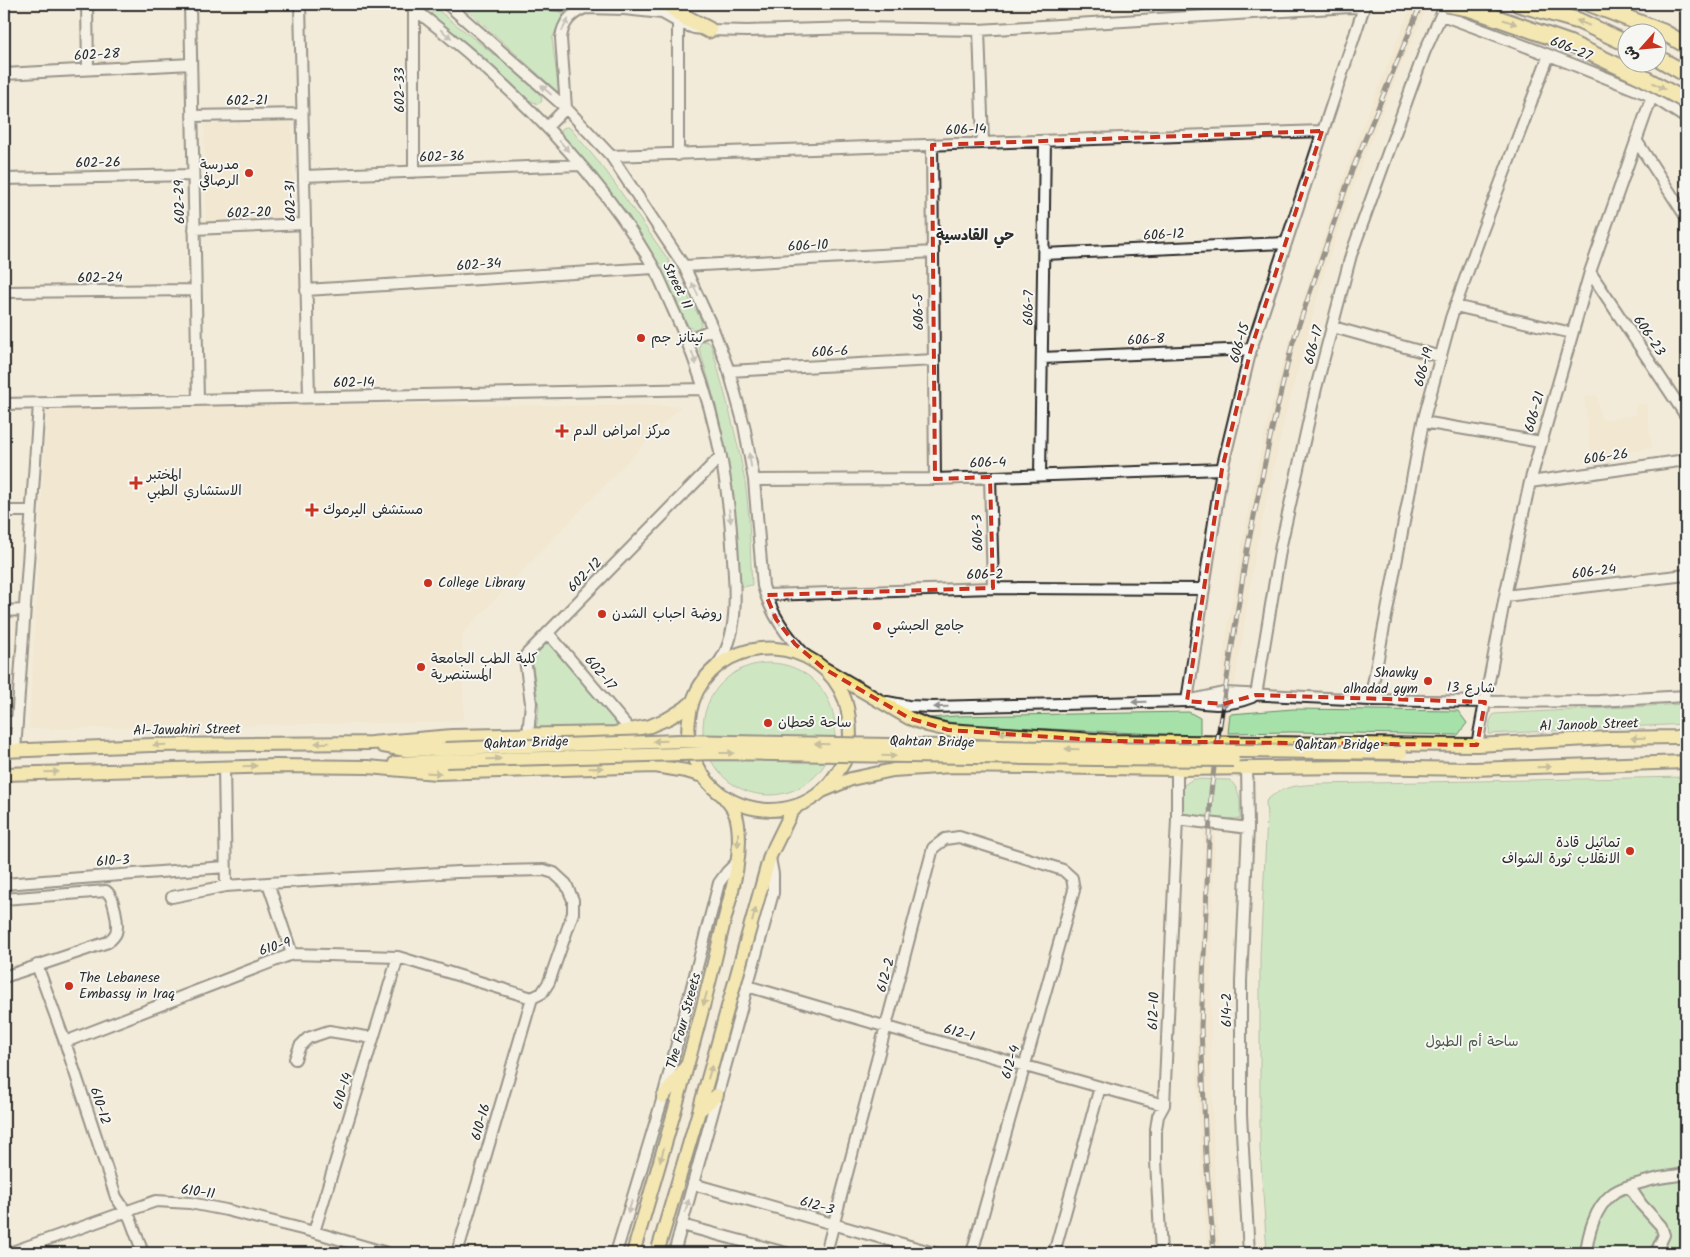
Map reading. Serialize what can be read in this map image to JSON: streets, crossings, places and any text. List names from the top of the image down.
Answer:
{
  "streets": {
    "main road": [
      "Al Janoob Street",
      "Al-Jawahiri Street",
      "Qahtan Bridge",
      "The Four Streets"
    ],
    "street": [
      "606-27",
      "602-28",
      "602-33",
      "602-21",
      "606-14",
      "602-36",
      "602-26",
      "602-31",
      "602-29",
      "602-20",
      "606-12",
      "606-10",
      "602-34",
      "602-24",
      "Street 11",
      "606-7",
      "606-5",
      "606-23",
      "606-8",
      "606-15",
      "606-17",
      "606-6",
      "606-19",
      "602-14",
      "606-21",
      "606-26",
      "606-4",
      "606-3",
      "606-24",
      "602-12",
      "606-2",
      "602-17",
      "شارع 13",
      "610-3",
      "610-9",
      "612-2",
      "614-2",
      "612-10",
      "612-1",
      "612-4",
      "610-14",
      "610-12",
      "610-16",
      "610-11",
      "612-3"
    ]
  },
  "crossings": [
    ["606-27", "606-17"],
    ["606-27", "606-19"],
    ["606-27", "606-21"],
    ["602-28", "602-29"],
    ["602-33", "602-36"],
    ["602-33", "Street 11"],
    ["602-21", "602-31"],
    ["602-21", "602-29"],
    ["606-14", "Street 11"],
    ["606-14", "606-7"],
    ["606-14", "606-5"],
    ["606-14", "606-15"],
    ["602-36", "602-31"],
    ["602-36", "Street 11"],
    ["602-26", "602-29"],
    ["602-31", "602-20"],
    ["602-31", "602-34"],
    ["602-31", "602-14"],
    ["602-29", "602-20"],
    ["602-29", "602-24"],
    ["602-29", "602-14"],
    ["606-12", "606-7"],
    ["606-12", "606-15"],
    ["606-10", "Street 11"],
    ["606-10", "606-5"],
    ["602-34", "Street 11"],
    ["Street 11", "606-6"],
    ["Street 11", "602-14"],
    ["Street 11", "606-4"],
    ["Street 11", "602-12"],
    ["Street 11", "606-2"],
    ["606-7", "606-8"],
    ["606-7", "606-4"],
    ["606-5", "606-6"],
    ["606-5", "606-4"],
    ["606-23", "606-21"],
    ["606-8", "606-15"],
    ["606-15", "606-4"],
    ["606-15", "606-2"],
    ["606-15", "شارع 13"],
    ["606-17", "شارع 13"],
    ["606-19", "شارع 13"],
    ["606-21", "606-26"],
    ["606-21", "606-24"],
    ["606-21", "شارع 13"],
    ["606-4", "606-3"],
    ["606-3", "606-2"],
    ["602-12", "602-17"],
    ["Al Janoob Street", "Qahtan Bridge"],
    ["Al-Jawahiri Street", "Qahtan Bridge"],
    ["610-9", "610-14"],
    ["610-9", "610-12"],
    ["610-9", "610-16"],
    ["612-2", "612-1"],
    ["612-2", "612-4"],
    ["612-2", "612-3"],
    ["612-10", "612-1"],
    ["612-1", "612-4"],
    ["610-14", "610-11"],
    ["610-12", "610-11"]
  ],
  "one_way": ["شارع 13"],
  "districts": ["حي القادسية"],
  "parks": ["ساحة أم الطبول"],
  "places": {
    "other": [
      "مدرسة الرصافي",
      "تيتانز جم",
      "College Library",
      "روضة احباب الشدن",
      "جامع الحبشي",
      "كلية الطب الجامعة المستنصرية",
      "Shawky alhadad gym",
      "ساحة قحطان",
      "تماثيل قادة الانقلاب ثورة الشواف",
      "The Lebanese Embassy in Iraq"
    ],
    "health": ["مركز امراض الدم", "المختبر الاستشاري الطبي", "مستشفى اليرموك"]
  },
  "north": "bottom left"
}
